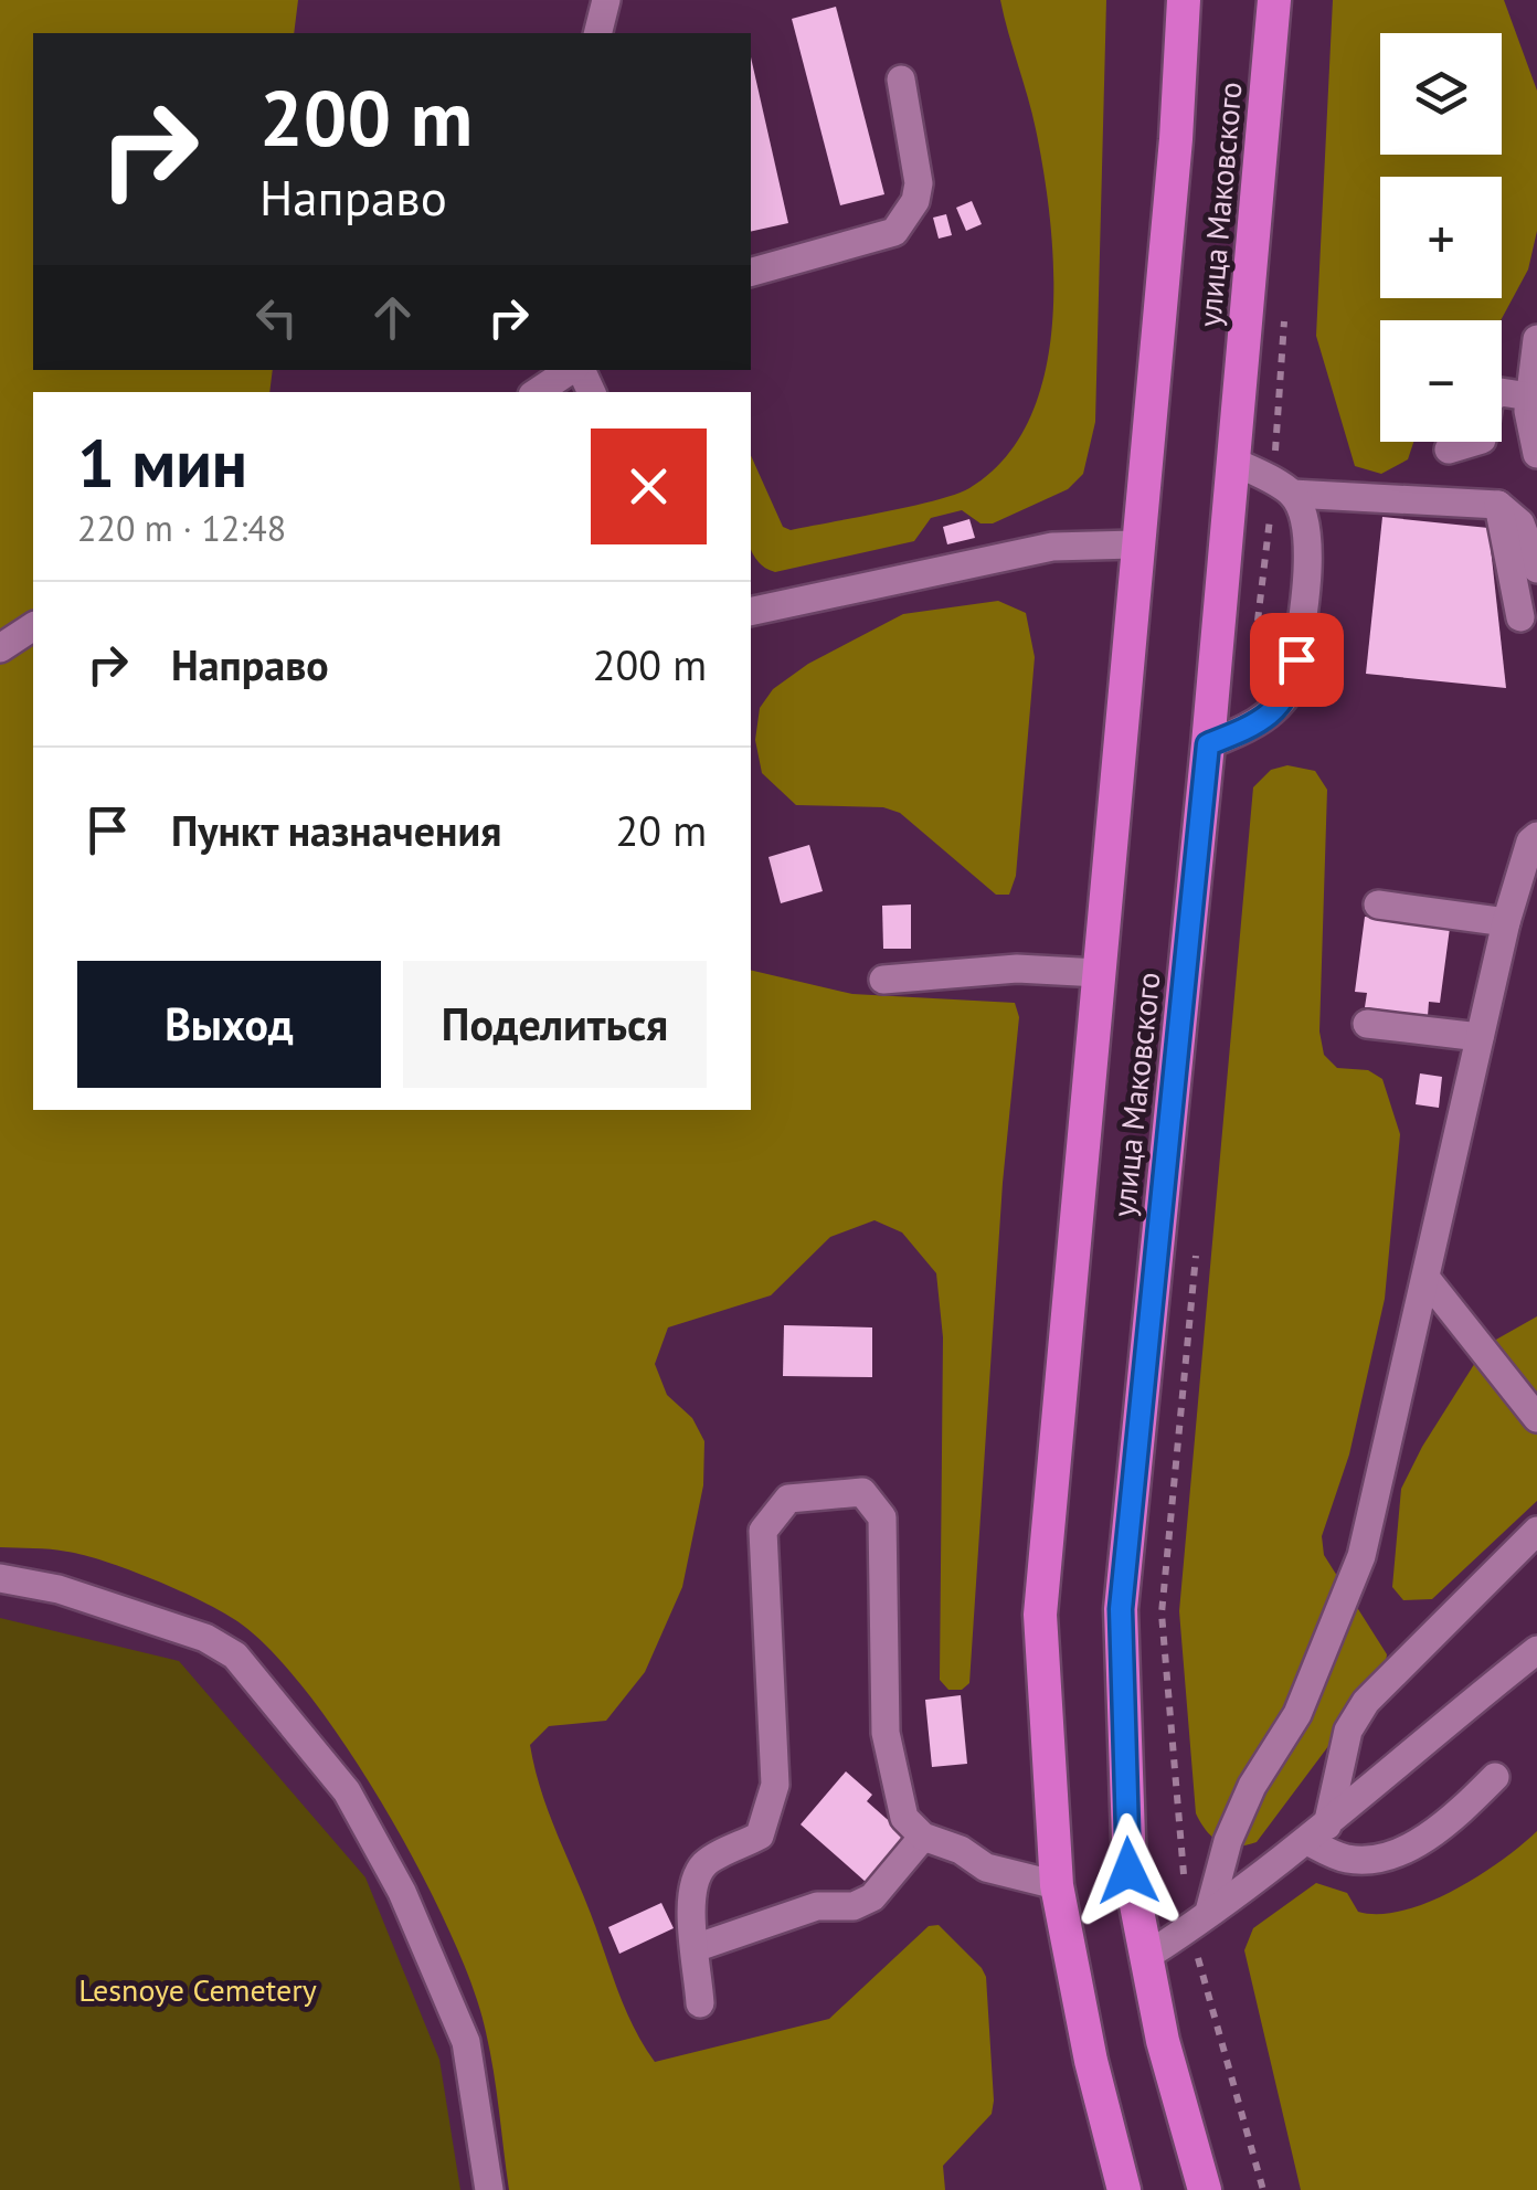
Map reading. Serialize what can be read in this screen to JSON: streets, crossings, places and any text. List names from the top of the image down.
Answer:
{
  "streets": {
    "highway": ["улица Маковского"]
  },
  "parks": ["Lesnoye Cemetery"],
  "page": {
    "map_buttons": ["+", "−"],
    "turn": ["200 m", "Направо"],
    "heading": ["1 мин", "220 m · 12:48"],
    "list": [
      {
        "name": "Направо",
        "value": "200 m"
      },
      {
        "name": "Пункт назначения",
        "value": "20 m"
      }
    ],
    "buttons": ["Выход", "Поделиться"]
  }
}
